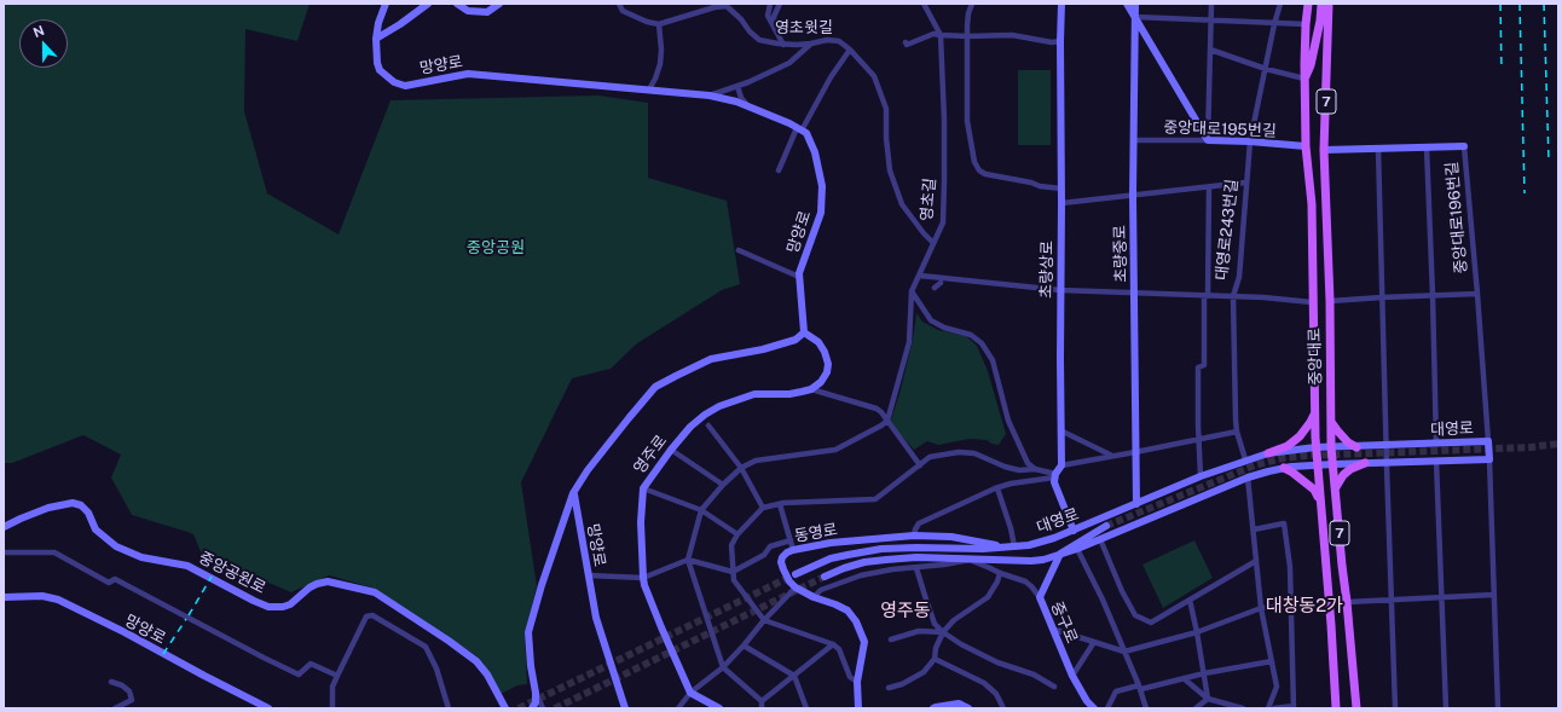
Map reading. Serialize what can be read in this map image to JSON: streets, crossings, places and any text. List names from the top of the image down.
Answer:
{
  "streets": {
    "main road": ["7", "중앙대로"],
    "street": [
      "영초윗길",
      "망양로",
      "중앙대로195번길",
      "영초길",
      "중앙대로196번길",
      "대영로243번길",
      "초량중로",
      "초량상로",
      "대영로",
      "영주로",
      "동영로",
      "중앙공원로",
      "중구로"
    ]
  },
  "crossings": [
    ["영초윗길", "영초길"],
    ["중앙대로195번길", "대영로243번길"],
    ["중앙대로195번길", "초량중로"],
    ["중앙대로195번길", "중앙대로"],
    ["중앙대로196번길", "중앙대로"],
    ["중앙대로196번길", "대영로"],
    ["대영로243번길", "대영로"],
    ["초량중로", "대영로"],
    ["중앙대로", "대영로"],
    ["대영로", "동영로"],
    ["대영로", "중구로"]
  ],
  "districts": ["대창동2가", "영주동"],
  "parks": ["중앙공원"],
  "north": "top"
}
